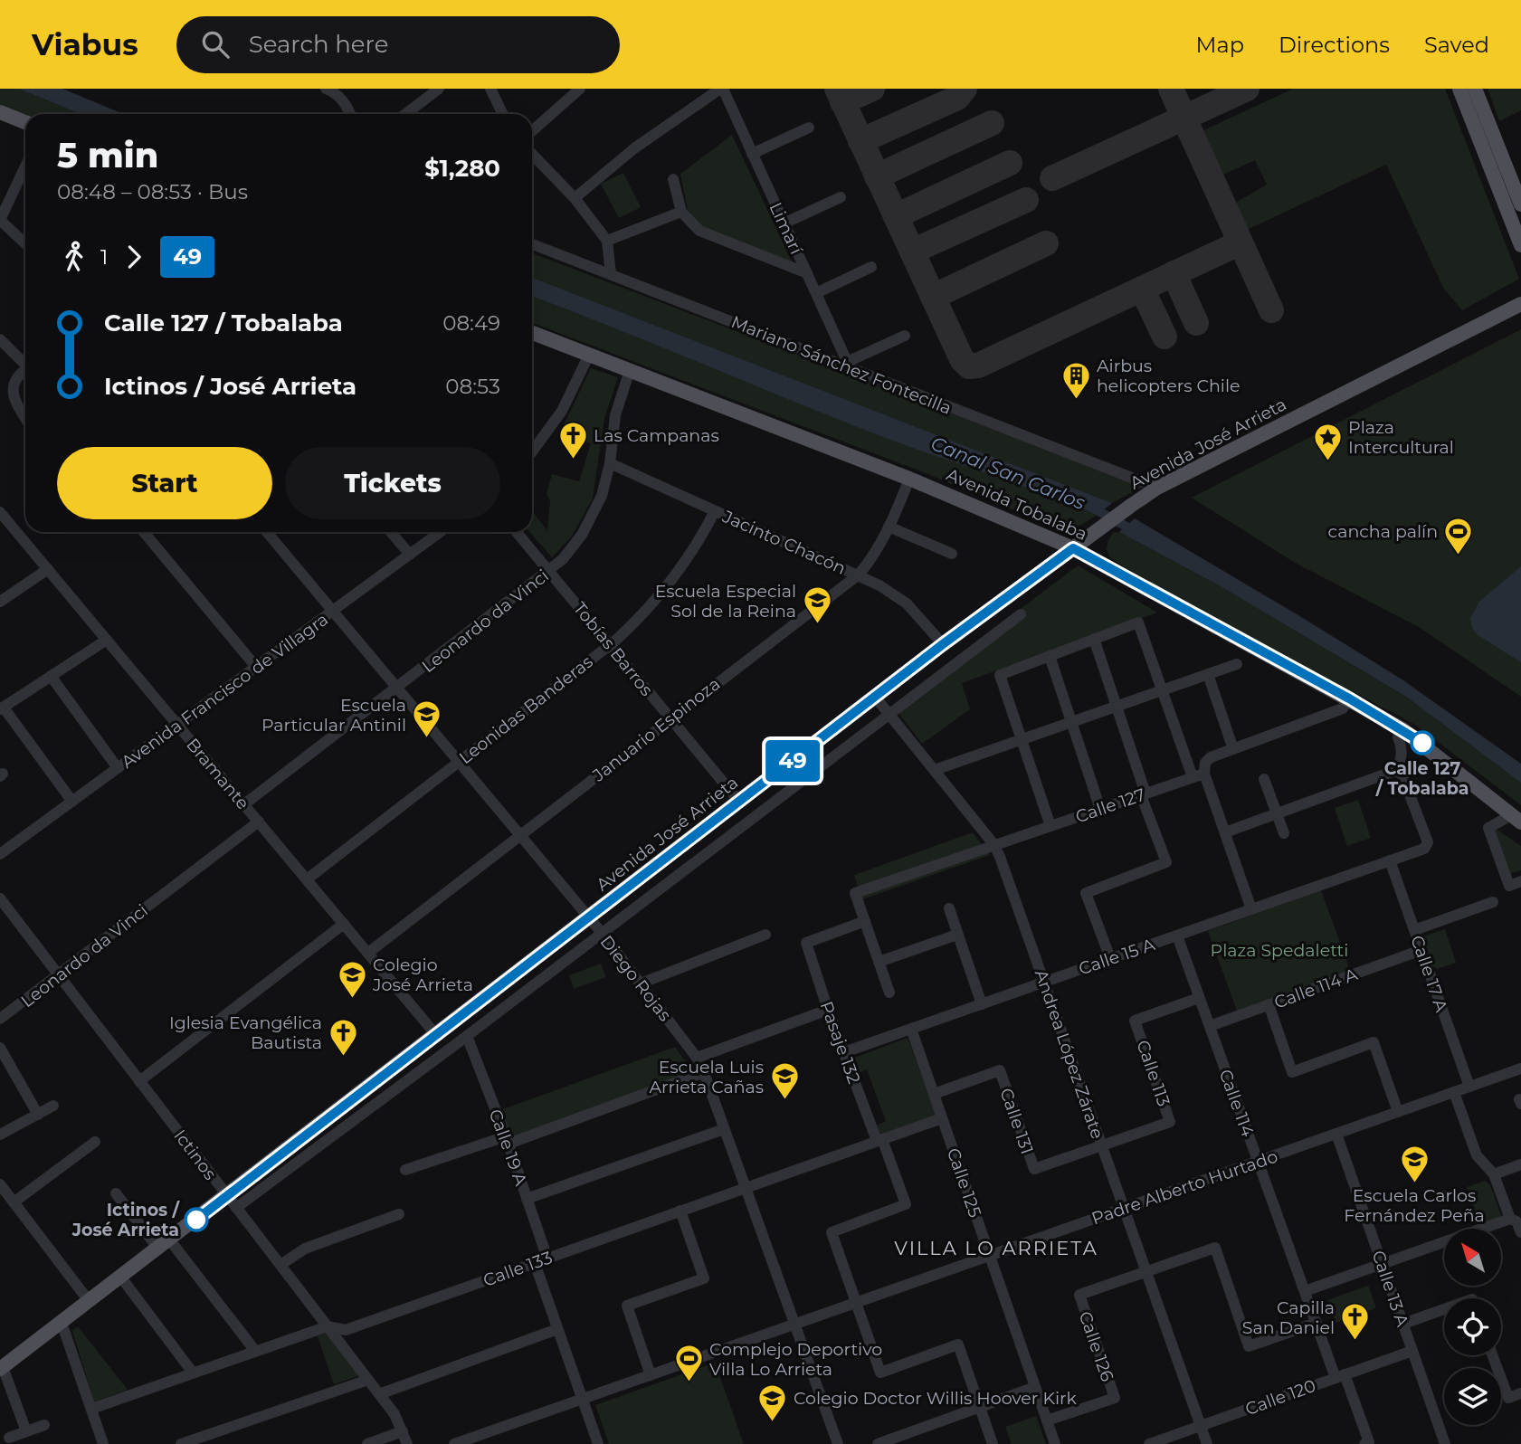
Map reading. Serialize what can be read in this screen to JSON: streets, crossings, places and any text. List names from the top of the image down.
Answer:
{
  "streets": {
    "main road": ["Avenida José Arrieta", "Avenida Tobalaba"],
    "street": [
      "Limarí",
      "Mariano Sánchez Fontecilla",
      "Jacinto Chacón",
      "Leonardo da Vinci",
      "Tobías Barros",
      "Avenida Francisco de Villagra",
      "Leonidas Banderas",
      "Januario Espinoza",
      "Bramante",
      "Calle 127",
      "Calle 15 A",
      "Calle 17 A",
      "Diego Rojas",
      "Calle 114 A",
      "Pasaje 132",
      "Andrea López Zárate",
      "Calle 113",
      "Calle 114",
      "Calle 131",
      "Calle 19 A",
      "Ictinos",
      "Calle 125",
      "Padre Alberto Hurtado",
      "Calle 133",
      "Calle 13 A",
      "Calle 126",
      "Calle 120"
    ]
  },
  "crossings": [
    ["Limarí", "Mariano Sánchez Fontecilla"],
    ["Mariano Sánchez Fontecilla", "Avenida José Arrieta"],
    ["Avenida José Arrieta", "Avenida Tobalaba"],
    ["Avenida José Arrieta", "Jacinto Chacón"],
    ["Avenida José Arrieta", "Tobías Barros"],
    ["Avenida José Arrieta", "Bramante"],
    ["Avenida José Arrieta", "Diego Rojas"],
    ["Avenida José Arrieta", "Andrea López Zárate"],
    ["Avenida José Arrieta", "Ictinos"],
    ["Avenida Tobalaba", "Leonardo da Vinci"],
    ["Avenida Tobalaba", "Januario Espinoza"],
    ["Avenida Tobalaba", "Calle 127"],
    ["Jacinto Chacón", "Leonardo da Vinci"],
    ["Jacinto Chacón", "Leonidas Banderas"],
    ["Jacinto Chacón", "Januario Espinoza"],
    ["Leonardo da Vinci", "Tobías Barros"],
    ["Leonardo da Vinci", "Bramante"],
    ["Leonardo da Vinci", "Diego Rojas"],
    ["Leonardo da Vinci", "Ictinos"],
    ["Tobías Barros", "Leonidas Banderas"],
    ["Tobías Barros", "Januario Espinoza"],
    ["Avenida Francisco de Villagra", "Bramante"],
    ["Avenida Francisco de Villagra", "Diego Rojas"],
    ["Leonidas Banderas", "Bramante"],
    ["Leonidas Banderas", "Diego Rojas"],
    ["Januario Espinoza", "Bramante"],
    ["Januario Espinoza", "Diego Rojas"],
    ["Calle 127", "Pasaje 132"],
    ["Calle 127", "Andrea López Zárate"],
    ["Calle 15 A", "Calle 17 A"],
    ["Calle 15 A", "Pasaje 132"],
    ["Calle 15 A", "Andrea López Zárate"],
    ["Calle 15 A", "Calle 114"],
    ["Calle 15 A", "Calle 125"],
    ["Calle 17 A", "Calle 114 A"],
    ["Calle 17 A", "Padre Alberto Hurtado"],
    ["Diego Rojas", "Padre Alberto Hurtado"],
    ["Diego Rojas", "Calle 133"],
    ["Calle 114 A", "Calle 114"],
    ["Pasaje 132", "Padre Alberto Hurtado"],
    ["Pasaje 132", "Calle 133"],
    ["Andrea López Zárate", "Calle 113"],
    ["Andrea López Zárate", "Calle 131"],
    ["Andrea López Zárate", "Padre Alberto Hurtado"],
    ["Andrea López Zárate", "Calle 126"],
    ["Andrea López Zárate", "Calle 120"],
    ["Calle 113", "Calle 114"],
    ["Calle 113", "Calle 131"],
    ["Calle 114", "Padre Alberto Hurtado"],
    ["Calle 114", "Calle 120"],
    ["Calle 131", "Calle 125"],
    ["Calle 19 A", "Calle 133"],
    ["Ictinos", "Calle 133"],
    ["Calle 125", "Padre Alberto Hurtado"],
    ["Calle 125", "Calle 133"],
    ["Calle 125", "Calle 126"],
    ["Padre Alberto Hurtado", "Calle 13 A"],
    ["Calle 13 A", "Calle 120"]
  ],
  "districts": ["VILLA LO ARRIETA"],
  "water": ["Canal San Carlos"],
  "parks": ["Plaza Spedaletti"],
  "places": {
    "building": ["Airbus helicopters Chile"],
    "church": ["Las Campanas", "Iglesia Evangélica Bautista", "Capilla San Daniel"],
    "place": ["Plaza Intercultural"],
    "sports": ["cancha palín", "Complejo Deportivo Villa Lo Arrieta"],
    "school or university": [
      "Escuela Especial Sol de la Reina",
      "Escuela Particular Antinil",
      "Colegio José Arrieta",
      "Escuela Luis Arrieta Cañas",
      "Escuela Carlos Fernández Peña",
      "Colegio Doctor Willis Hoover Kirk"
    ],
    "other": ["Calle 127 / Tobalaba", "Ictinos / José Arrieta"]
  },
  "lines": ["bus line 49"],
  "north": "top left",
  "page": {
    "header": "Viabus",
    "search": "Search here",
    "nav": ["Map", "Directions", "Saved"],
    "on_map": "49",
    "heading": ["5 min", "08:48 – 08:53 · Bus", "$1,280"],
    "legs": ["1", "49"],
    "list": [
      {
        "name": "Calle 127 / Tobalaba",
        "value": "08:49"
      },
      {
        "name": "Ictinos / José Arrieta",
        "value": "08:53"
      }
    ],
    "buttons": ["Start", "Tickets"]
  }
}
